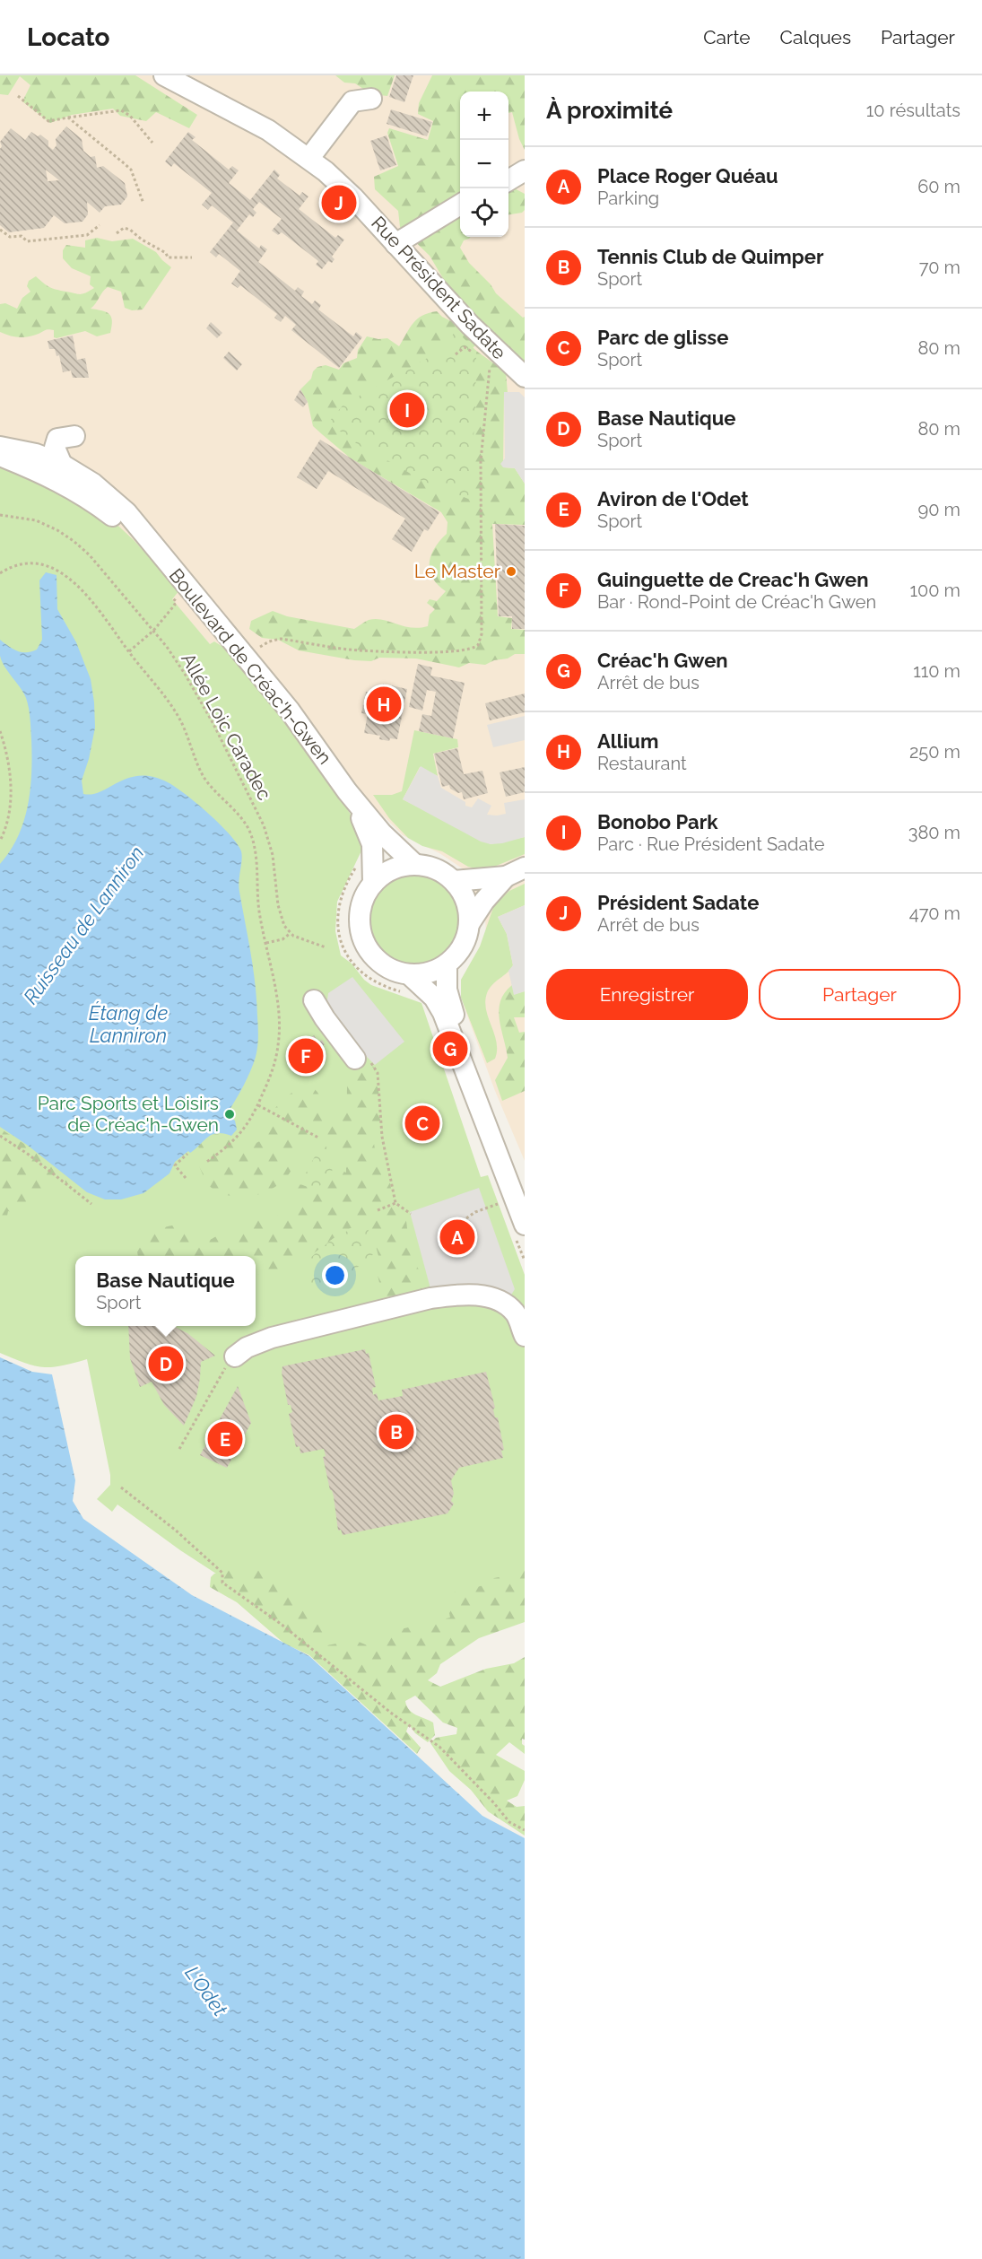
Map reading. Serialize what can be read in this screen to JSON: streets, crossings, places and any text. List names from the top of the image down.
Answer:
{
  "streets": {
    "street": ["Rue Président Sadate", "Boulevard de Créac'h-Gwen"],
    "path": ["Allée Loic Caradec"]
  },
  "water": ["Ruisseau de Lanniron", "Étang de Lanniron", "L'Odet"],
  "places": ["Le Master", "Parc Sports et Loisirs de Créac'h-Gwen"],
  "page": {
    "header": "Locato",
    "nav": ["Carte", "Calques", "Partager"],
    "heading": ["À proximité", "10 résultats"],
    "map_buttons": ["+", "−"],
    "list": [
      {
        "mark": "A",
        "name": "Place Roger Quéau",
        "note": "Parking",
        "value": "60 m"
      },
      {
        "mark": "B",
        "name": "Tennis Club de Quimper",
        "note": "Sport",
        "value": "70 m"
      },
      {
        "mark": "C",
        "name": "Parc de glisse",
        "note": "Sport",
        "value": "80 m"
      },
      {
        "mark": "D",
        "name": "Base Nautique",
        "note": "Sport",
        "value": "80 m"
      },
      {
        "mark": "E",
        "name": "Aviron de l'Odet",
        "note": "Sport",
        "value": "90 m"
      },
      {
        "mark": "F",
        "name": "Guinguette de Creac'h Gwen",
        "note": "Bar · Rond-Point de Créac'h Gwen",
        "value": "100 m"
      },
      {
        "mark": "G",
        "name": "Créac'h Gwen",
        "note": "Arrêt de bus",
        "value": "110 m"
      },
      {
        "mark": "H",
        "name": "Allium",
        "note": "Restaurant",
        "value": "250 m"
      },
      {
        "mark": "I",
        "name": "Bonobo Park",
        "note": "Parc · Rue Président Sadate",
        "value": "380 m"
      },
      {
        "mark": "J",
        "name": "Président Sadate",
        "note": "Arrêt de bus",
        "value": "470 m"
      }
    ],
    "pins": [
      "J",
      "I",
      "H",
      "G",
      "F",
      "C",
      "A",
      "D",
      "B",
      "E"
    ],
    "buttons": ["Enregistrer", "Partager"],
    "popup": ["Base Nautique", "Sport"]
  }
}
